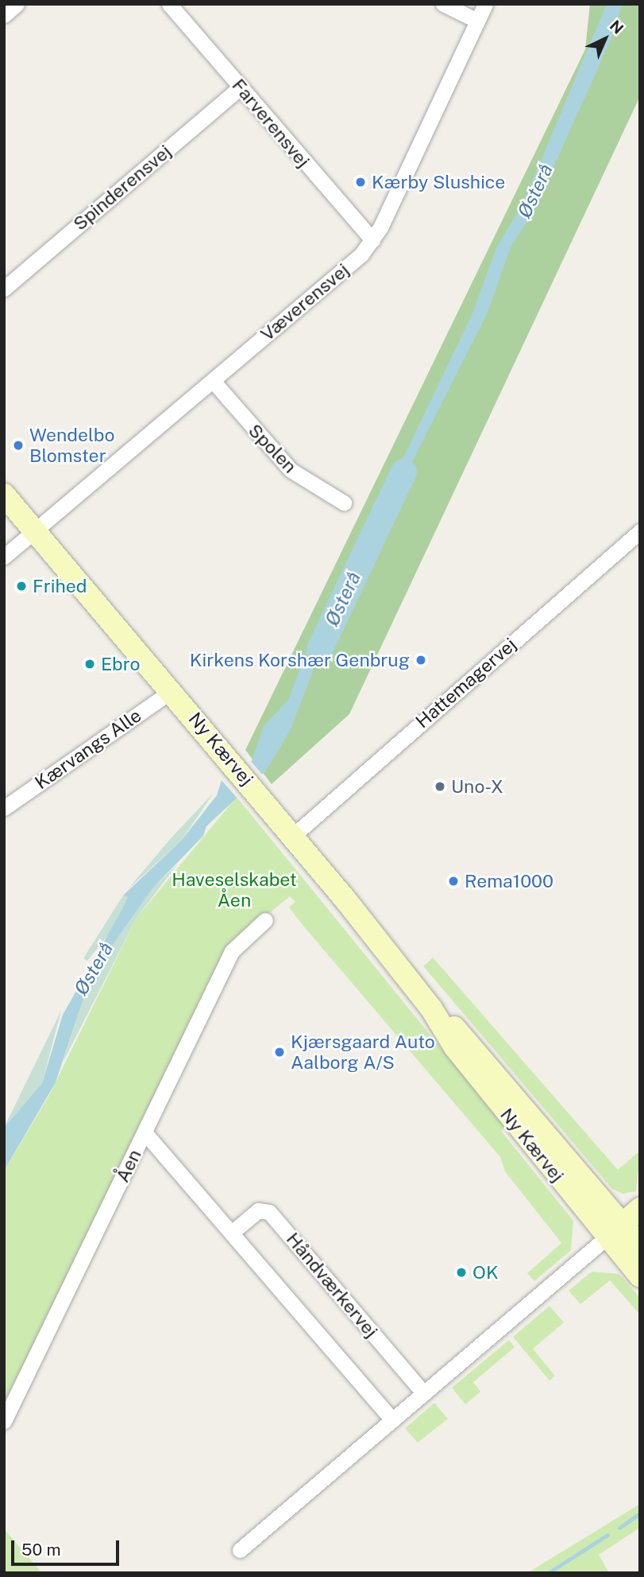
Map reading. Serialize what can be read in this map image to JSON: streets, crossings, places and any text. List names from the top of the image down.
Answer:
{
  "streets": {
    "street": [
      "Farverensvej",
      "Spinderensvej",
      "Væverensvej",
      "Spolen",
      "Hattemagervej",
      "Kærvangs Alle",
      "Ny Kærvej",
      "Åen",
      "Håndværkervej"
    ]
  },
  "crossings": [
    ["Farverensvej", "Spinderensvej"],
    ["Farverensvej", "Væverensvej"],
    ["Væverensvej", "Spolen"],
    ["Væverensvej", "Ny Kærvej"],
    ["Hattemagervej", "Ny Kærvej"],
    ["Kærvangs Alle", "Ny Kærvej"]
  ],
  "water": ["Østerå"],
  "parks": ["Haveselskabet Åen"],
  "places": [
    "Kærby Slushice",
    "Wendelbo Blomster",
    "Frihed",
    "Kirkens Korshær Genbrug",
    "Ebro",
    "Uno-X",
    "Rema1000",
    "Kjærsgaard Auto Aalborg A/S",
    "OK"
  ],
  "scale_bar": "50 m",
  "north": "top right"
}
